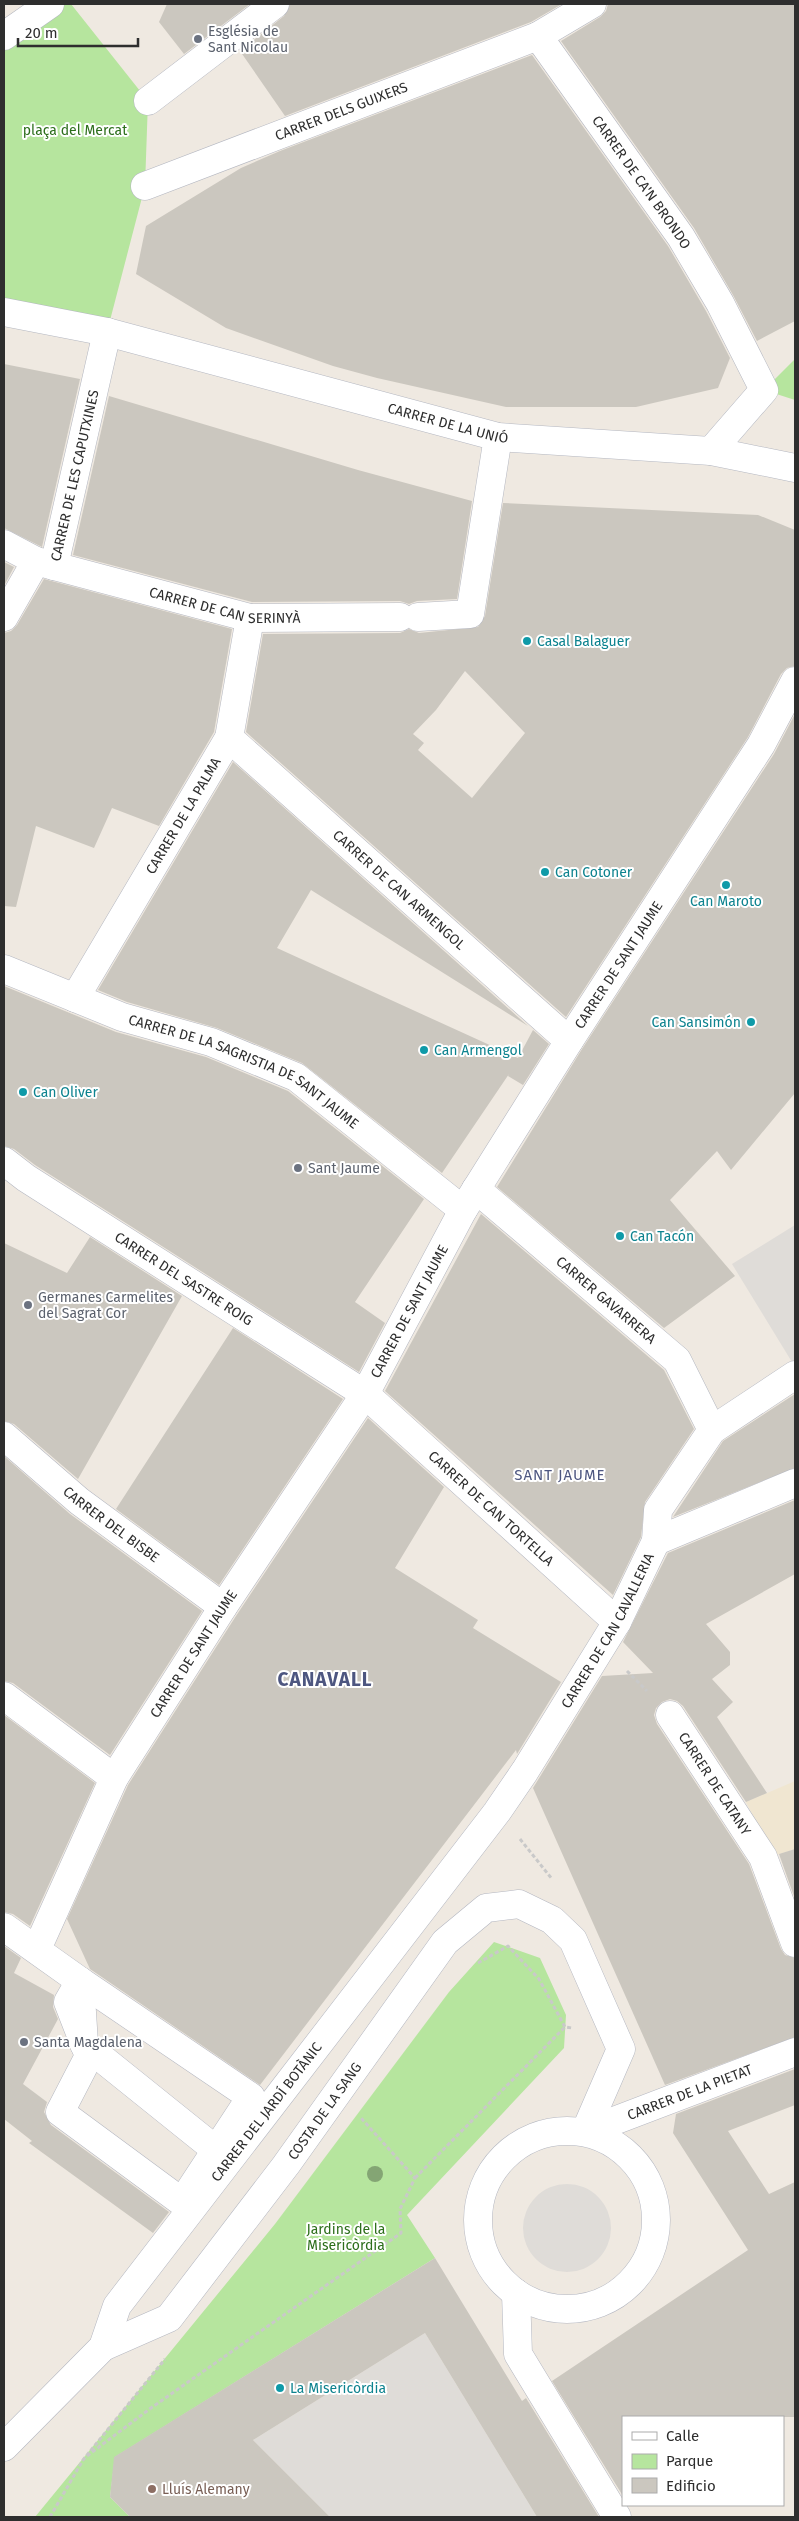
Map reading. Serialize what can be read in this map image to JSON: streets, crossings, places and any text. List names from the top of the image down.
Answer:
{
  "streets": {
    "street": [
      "CARRER DELS GUIXERS",
      "CARRER DE CA'N BRONDO",
      "CARRER DE LA UNIÓ",
      "CARRER DE LES CAPUTXINES",
      "CARRER DE CAN SERINYÀ",
      "CARRER DE LA PALMA",
      "CARRER DE CAN ARMENGOL",
      "CARRER DE SANT JAUME",
      "CARRER DE LA SAGRISTIA DE SANT JAUME",
      "CARRER DEL SASTRE ROIG",
      "CARRER GAVARRERA",
      "CARRER DE CAN TORTELLA",
      "CARRER DEL BISBE",
      "CARRER DE CAN CAVALLERIA",
      "CARRER DE CATANY",
      "CARRER DE LA PIETAT",
      "COSTA DE LA SANG",
      "CARRER DEL JARDÍ BOTÀNIC"
    ]
  },
  "crossings": [
    ["CARRER DELS GUIXERS", "CARRER DE CA'N BRONDO"],
    ["CARRER DE CA'N BRONDO", "CARRER DE LA UNIÓ"],
    ["CARRER DE LA UNIÓ", "CARRER DE LES CAPUTXINES"],
    ["CARRER DE LA UNIÓ", "CARRER DE CAN SERINYÀ"],
    ["CARRER DE LES CAPUTXINES", "CARRER DE CAN SERINYÀ"],
    ["CARRER DE CAN SERINYÀ", "CARRER DE LA PALMA"],
    ["CARRER DE LA PALMA", "CARRER DE CAN ARMENGOL"],
    ["CARRER DE LA PALMA", "CARRER DE LA SAGRISTIA DE SANT JAUME"],
    ["CARRER DE CAN ARMENGOL", "CARRER DE SANT JAUME"],
    ["CARRER DE SANT JAUME", "CARRER DE LA SAGRISTIA DE SANT JAUME"],
    ["CARRER DE SANT JAUME", "CARRER DEL SASTRE ROIG"],
    ["CARRER DE SANT JAUME", "CARRER GAVARRERA"],
    ["CARRER DE SANT JAUME", "CARRER DE CAN TORTELLA"],
    ["CARRER DE SANT JAUME", "CARRER DEL BISBE"],
    ["CARRER DE LA SAGRISTIA DE SANT JAUME", "CARRER GAVARRERA"],
    ["CARRER DEL SASTRE ROIG", "CARRER DE CAN TORTELLA"],
    ["CARRER DE CAN TORTELLA", "CARRER DE CAN CAVALLERIA"],
    ["CARRER DE CAN CAVALLERIA", "CARRER DEL JARDÍ BOTÀNIC"],
    ["COSTA DE LA SANG", "CARRER DEL JARDÍ BOTÀNIC"]
  ],
  "districts": ["SANT JAUME", "CANAVALL"],
  "parks": ["plaça del Mercat", "Jardins de la Misericòrdia"],
  "places": [
    "Església de Sant Nicolau",
    "Casal Balaguer",
    "Can Cotoner",
    "Can Maroto",
    "Can Sansimón",
    "Can Armengol",
    "Can Oliver",
    "Sant Jaume",
    "Can Tacón",
    "Germanes Carmelites del Sagrat Cor",
    "Santa Magdalena",
    "La Misericòrdia",
    "Lluís Alemany"
  ],
  "legend": ["Calle", "Parque", "Edificio"],
  "scale_bar": "20 m"
}
